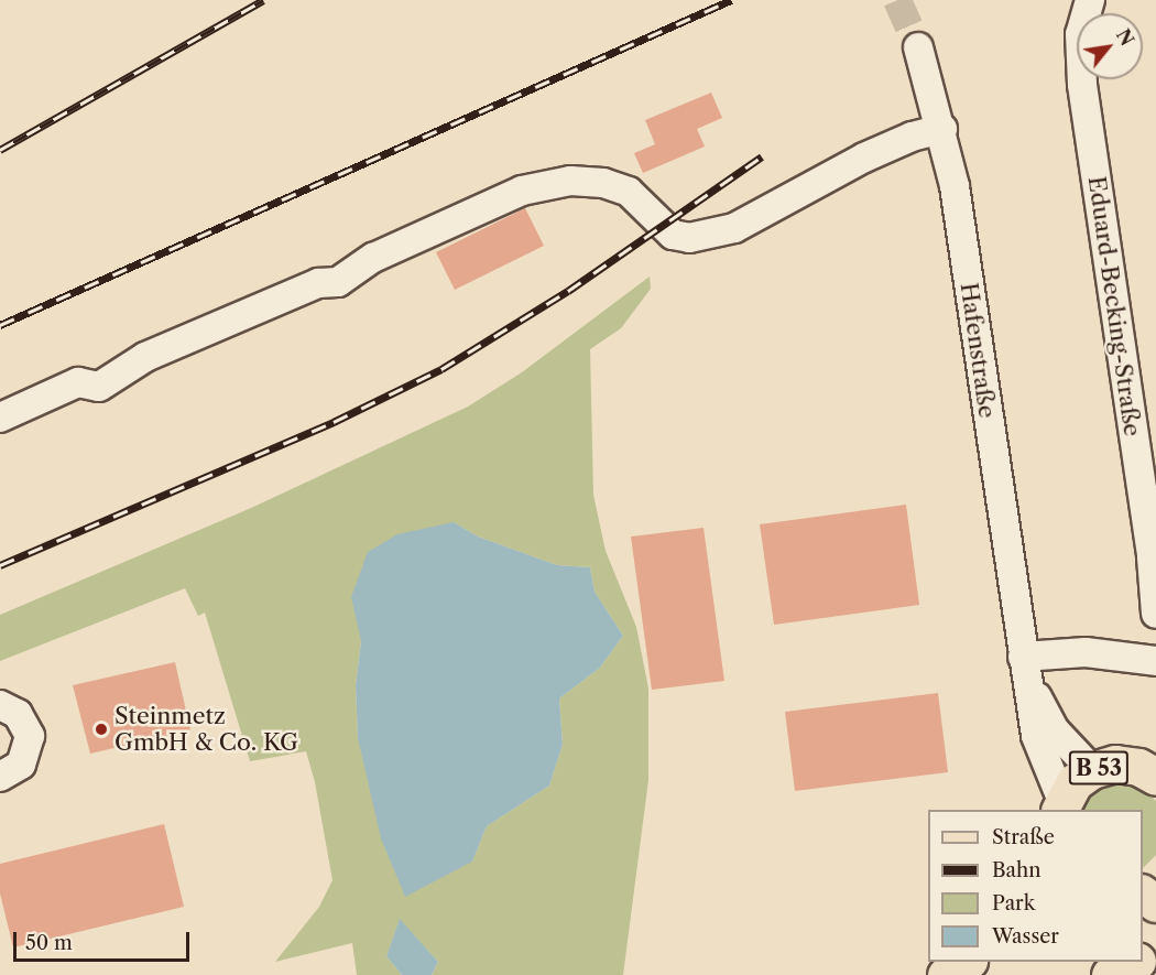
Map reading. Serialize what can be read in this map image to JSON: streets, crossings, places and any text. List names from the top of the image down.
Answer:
{
  "streets": {
    "main road": ["B 53"],
    "street": ["Eduard-Becking-Straße", "Hafenstraße"]
  },
  "crossings": [
    ["Hafenstraße", "B 53"]
  ],
  "places": ["Steinmetz GmbH & Co. KG"],
  "legend": [
    "Straße",
    "Bahn",
    "Park",
    "Wasser"
  ],
  "scale_bar": "50 m",
  "north": "top right"
}
